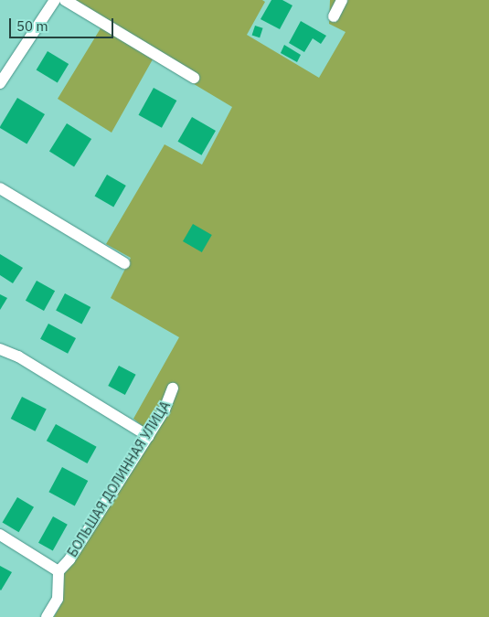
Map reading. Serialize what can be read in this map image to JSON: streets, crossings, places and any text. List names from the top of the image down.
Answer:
{
  "streets": {
    "street": ["БОЛЬШАЯ ДОЛИННАЯ УЛИЦА"]
  },
  "scale_bar": "50 m"
}
